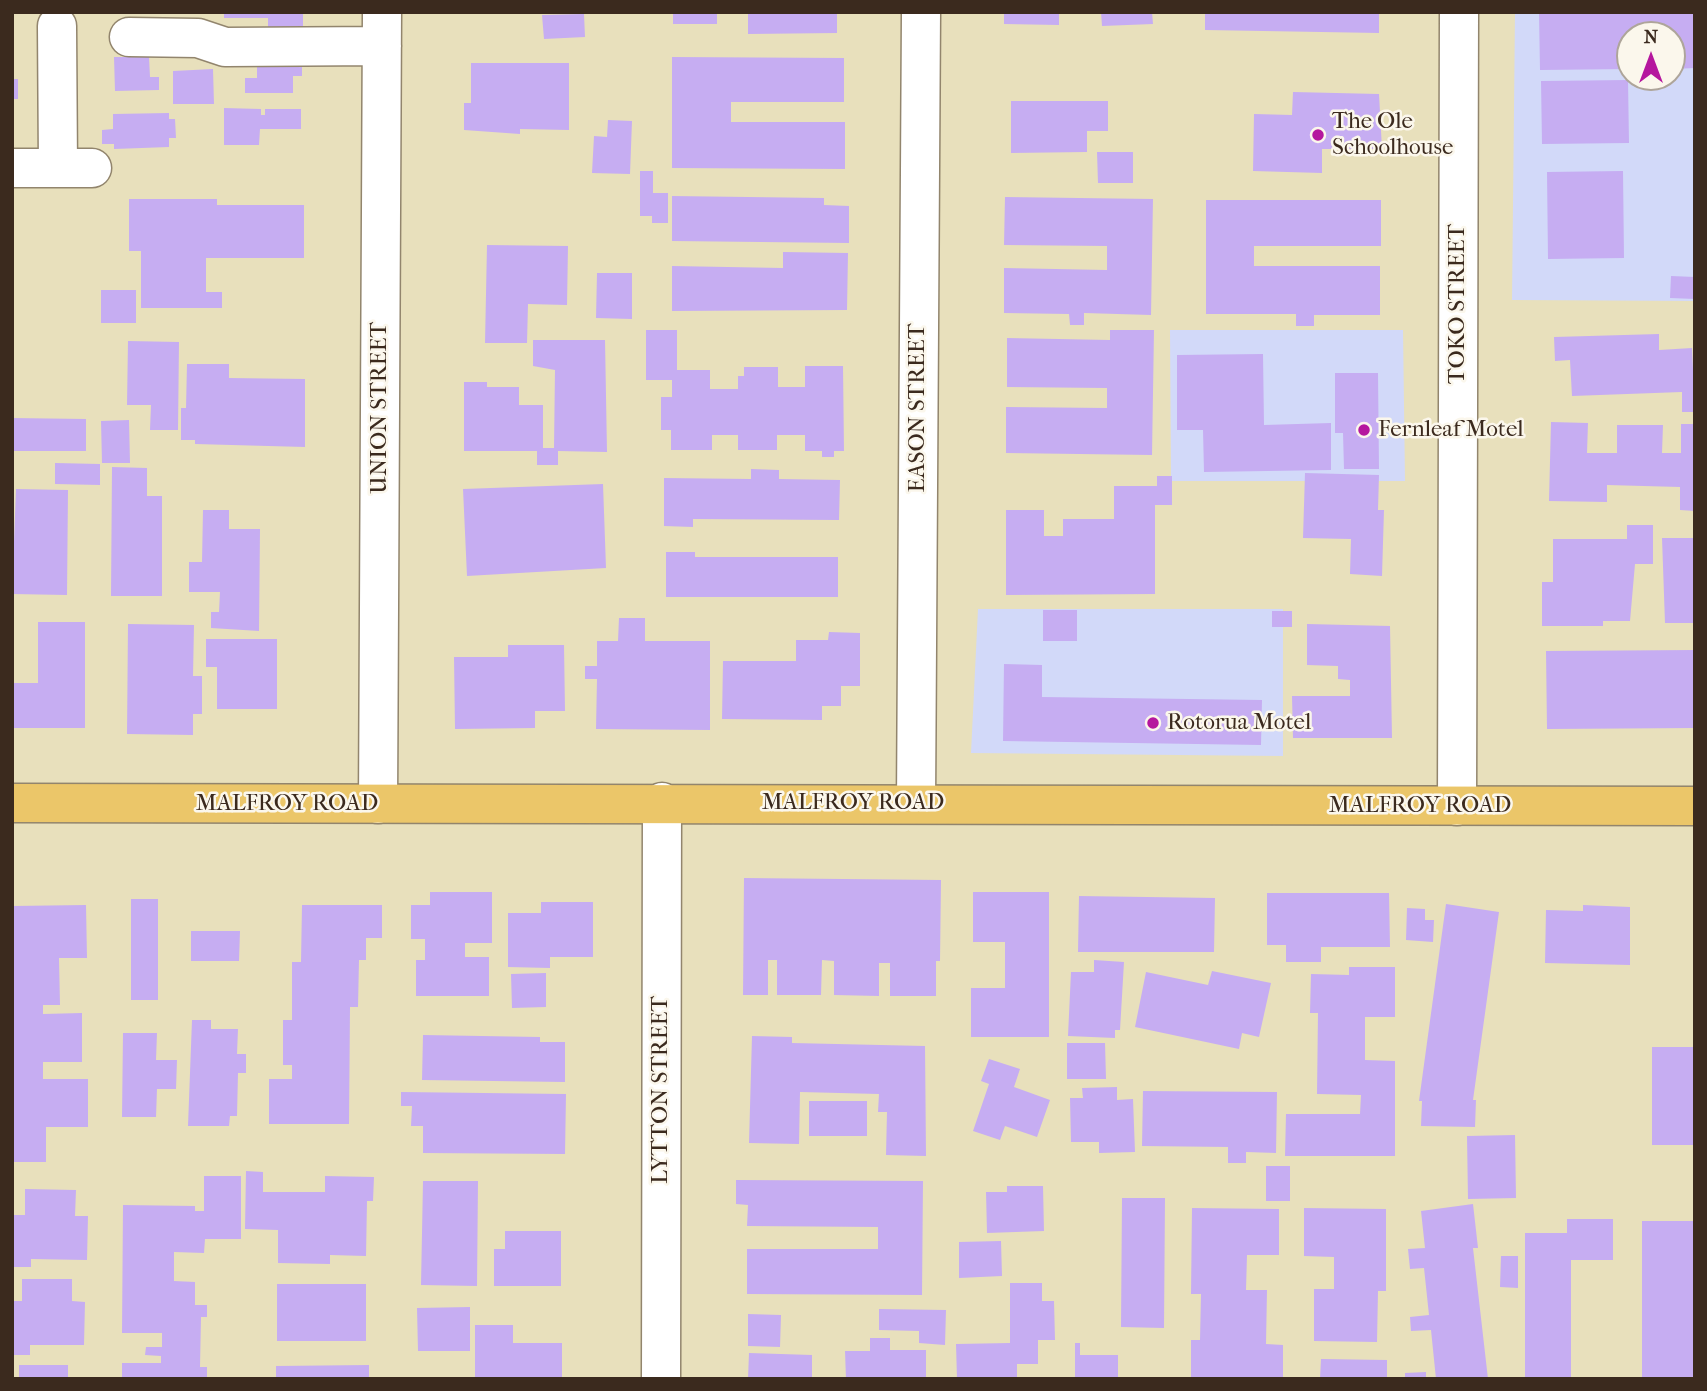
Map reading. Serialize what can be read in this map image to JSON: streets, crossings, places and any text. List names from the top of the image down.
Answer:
{
  "streets": {
    "main road": ["MALFROY ROAD"],
    "street": [
      "TOKO STREET",
      "UNION STREET",
      "EASON STREET",
      "LYTTON STREET"
    ]
  },
  "crossings": [
    ["TOKO STREET", "MALFROY ROAD"],
    ["UNION STREET", "MALFROY ROAD"],
    ["EASON STREET", "MALFROY ROAD"],
    ["MALFROY ROAD", "LYTTON STREET"]
  ],
  "places": ["The Ole Schoolhouse", "Fernleaf Motel", "Rotorua Motel"],
  "north": "top"
}
